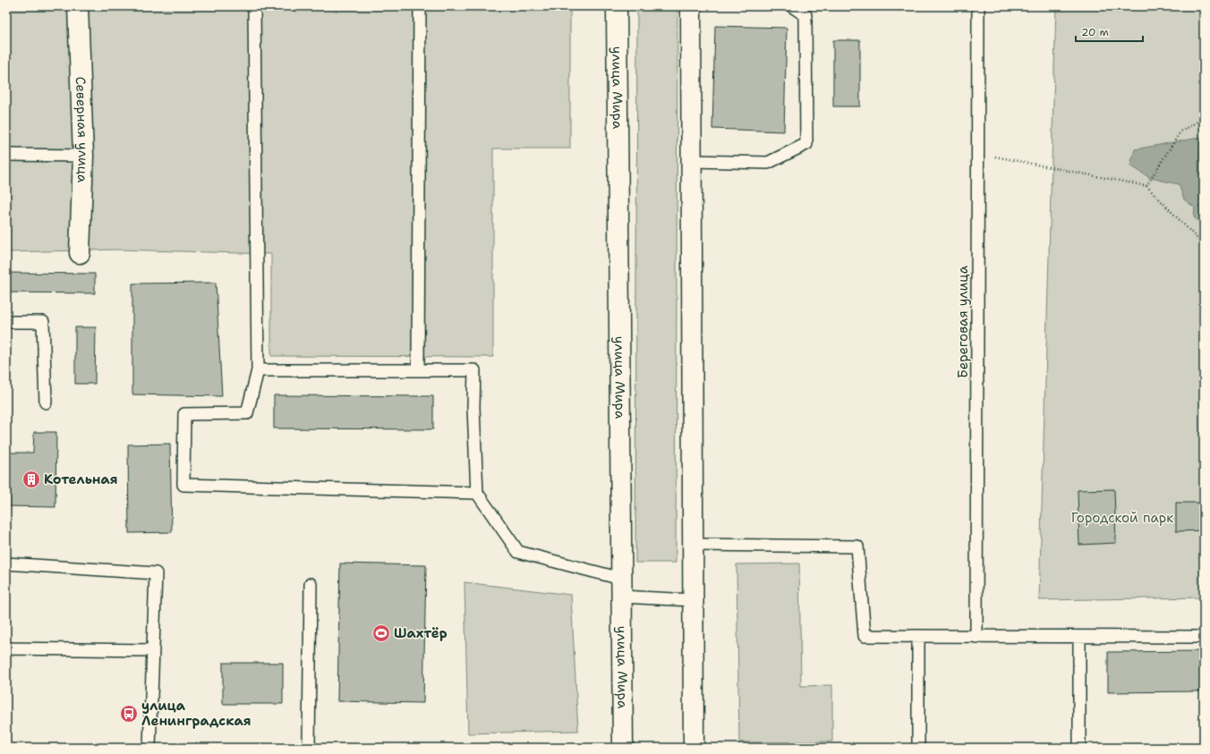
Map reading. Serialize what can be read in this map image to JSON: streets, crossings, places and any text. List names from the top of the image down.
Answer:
{
  "streets": {
    "main road": ["улица Мира", "Северная улица"],
    "lane": ["Береговая улица"]
  },
  "parks": ["Городской парк"],
  "places": {
    "building": ["Котельная"],
    "sports": ["Шахтёр"],
    "bus stop": ["улица Ленинградская"]
  },
  "scale_bar": "20 m"
}
